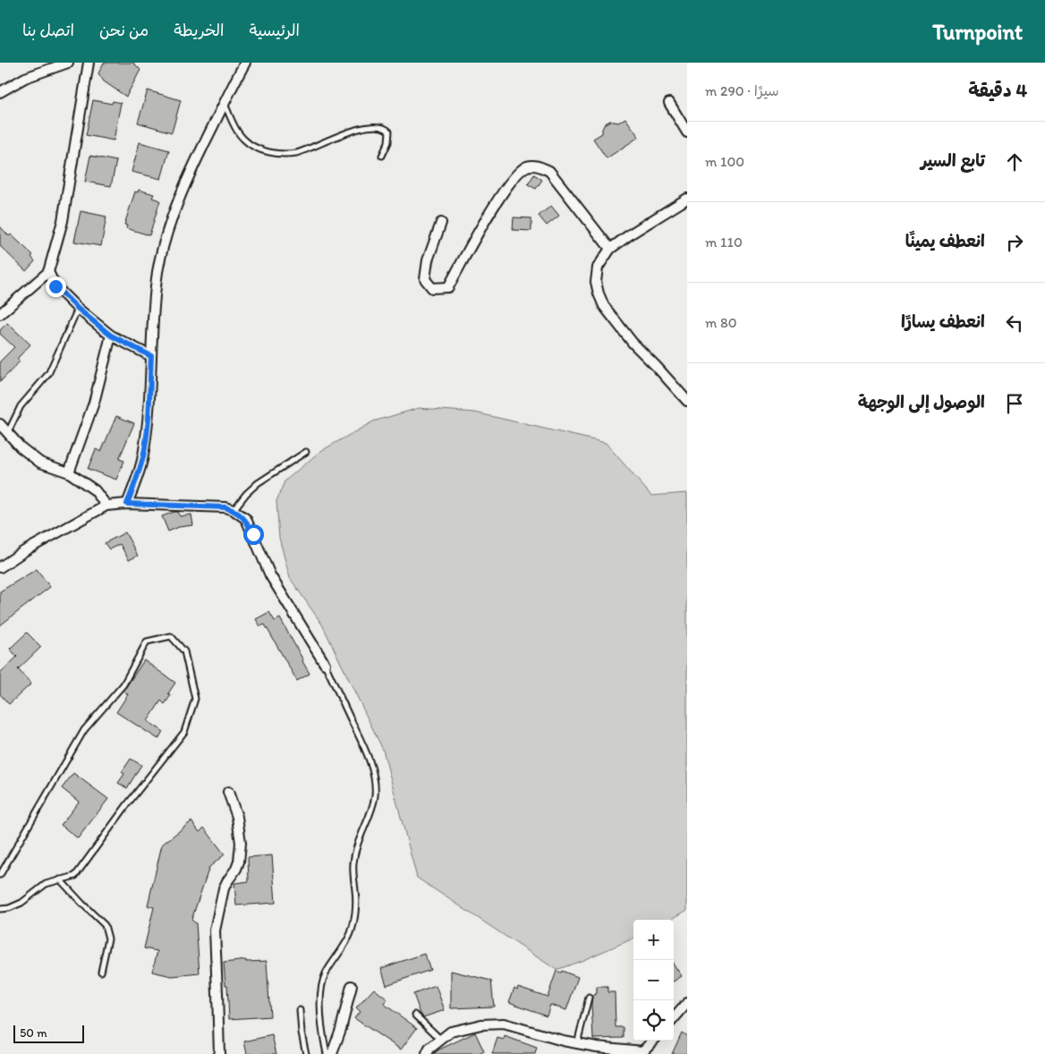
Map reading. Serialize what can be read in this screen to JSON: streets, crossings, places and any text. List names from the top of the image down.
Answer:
{
  "scale_bar": "50 m",
  "page": {
    "header": "Turnpoint",
    "nav": [
      "الرئيسية",
      "الخريطة",
      "من نحن",
      "اتصل بنا"
    ],
    "heading": ["4 دقيقة", "سيرًا · 290 m"],
    "list": [
      ["تابع السير", "100 m"],
      ["انعطف يمينًا", "110 m"],
      ["انعطف يسارًا", "80 m"],
      "الوصول إلى الوجهة"
    ],
    "map_buttons": ["+", "−"],
    "scale": "50 m"
  }
}
